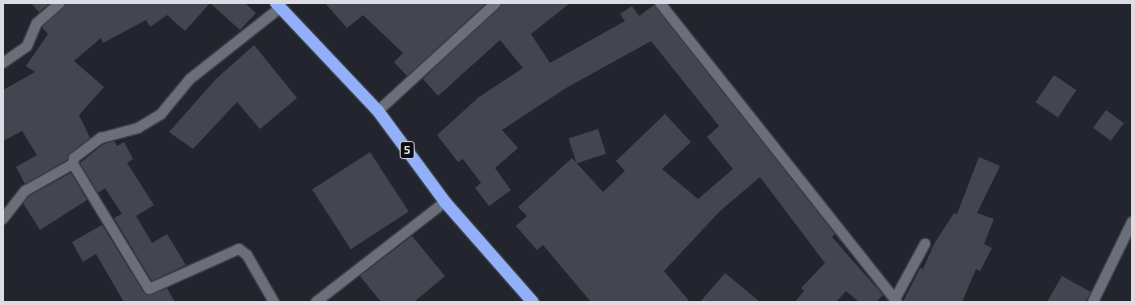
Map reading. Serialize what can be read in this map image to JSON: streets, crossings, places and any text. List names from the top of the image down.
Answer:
{
  "streets": {
    "highway": ["5"]
  }
}
